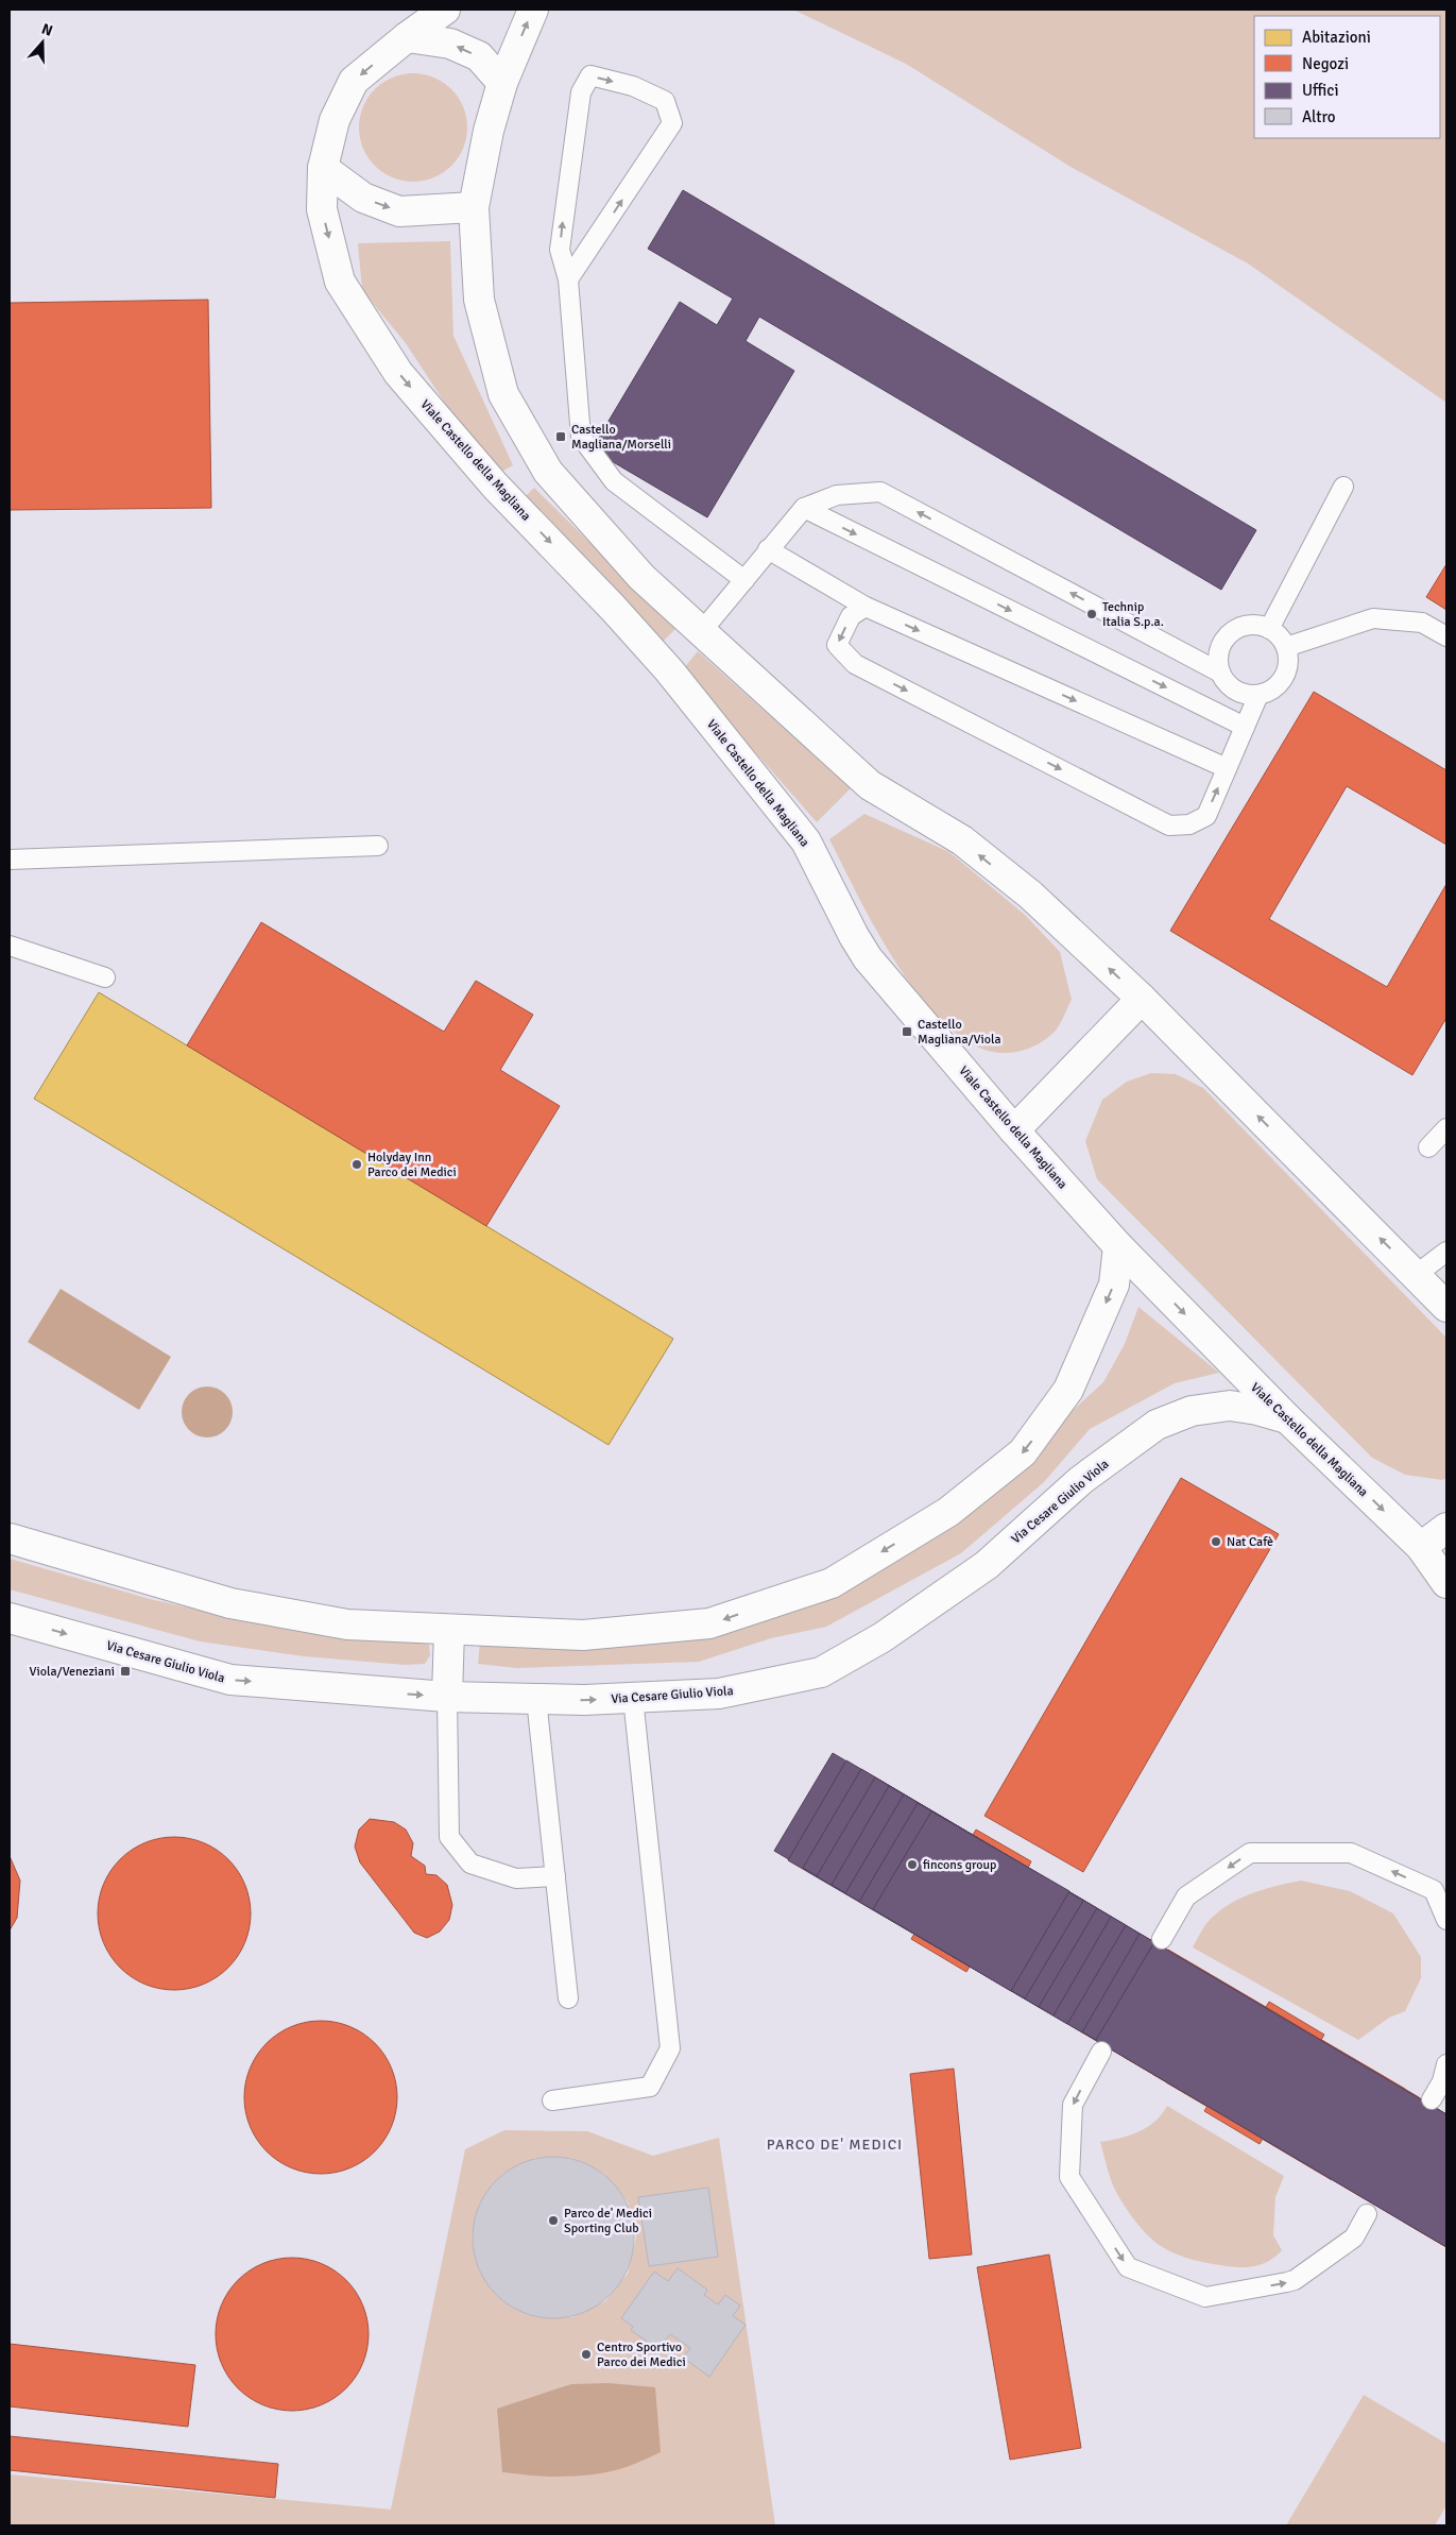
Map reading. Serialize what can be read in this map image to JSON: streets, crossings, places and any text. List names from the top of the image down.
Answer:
{
  "streets": {
    "street": ["Viale Castello della Magliana", "Via Cesare Giulio Viola"]
  },
  "crossings": [
    ["Viale Castello della Magliana", "Via Cesare Giulio Viola"]
  ],
  "districts": ["PARCO DE' MEDICI"],
  "places": {
    "transit": ["Castello Magliana/Morselli", "Castello Magliana/Viola", "Viola/Veneziani"],
    "other": [
      "Technip Italia S.p.a.",
      "Holyday Inn Parco dei Medici",
      "Nat Cafè",
      "fincons group",
      "Parco de' Medici Sporting Club",
      "Centro Sportivo Parco dei Medici"
    ]
  },
  "legend": [
    "Abitazioni",
    "Negozi",
    "Uffici",
    "Altro"
  ],
  "north": "top"
}
